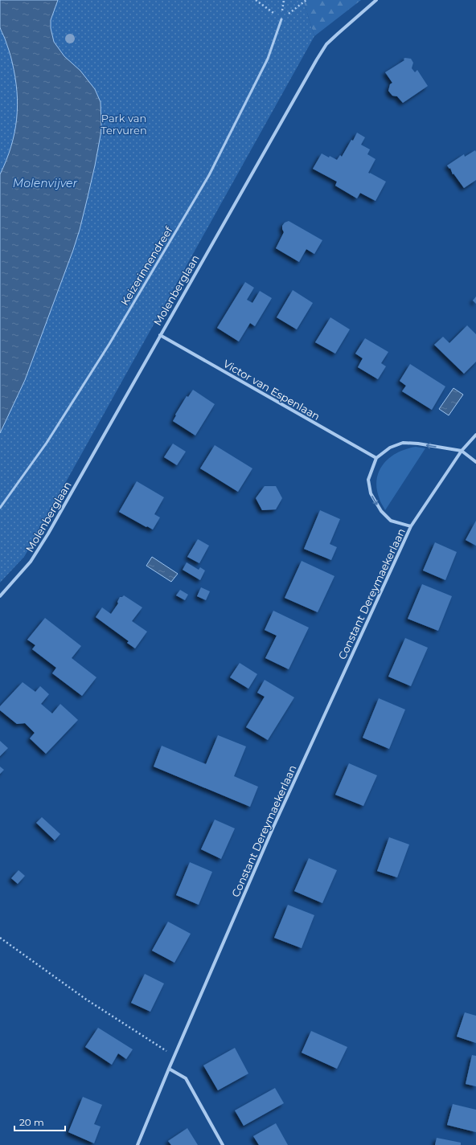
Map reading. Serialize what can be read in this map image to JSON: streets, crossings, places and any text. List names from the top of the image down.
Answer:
{
  "streets": {
    "street": ["Molenberglaan", "Victor van Espenlaan", "Constant Dereymaekerlaan"],
    "lane": ["Keizerinnendreef"]
  },
  "crossings": [
    ["Molenberglaan", "Victor van Espenlaan"]
  ],
  "water": ["Molenvijver"],
  "parks": ["Park van Tervuren"],
  "scale_bar": "20 m"
}
